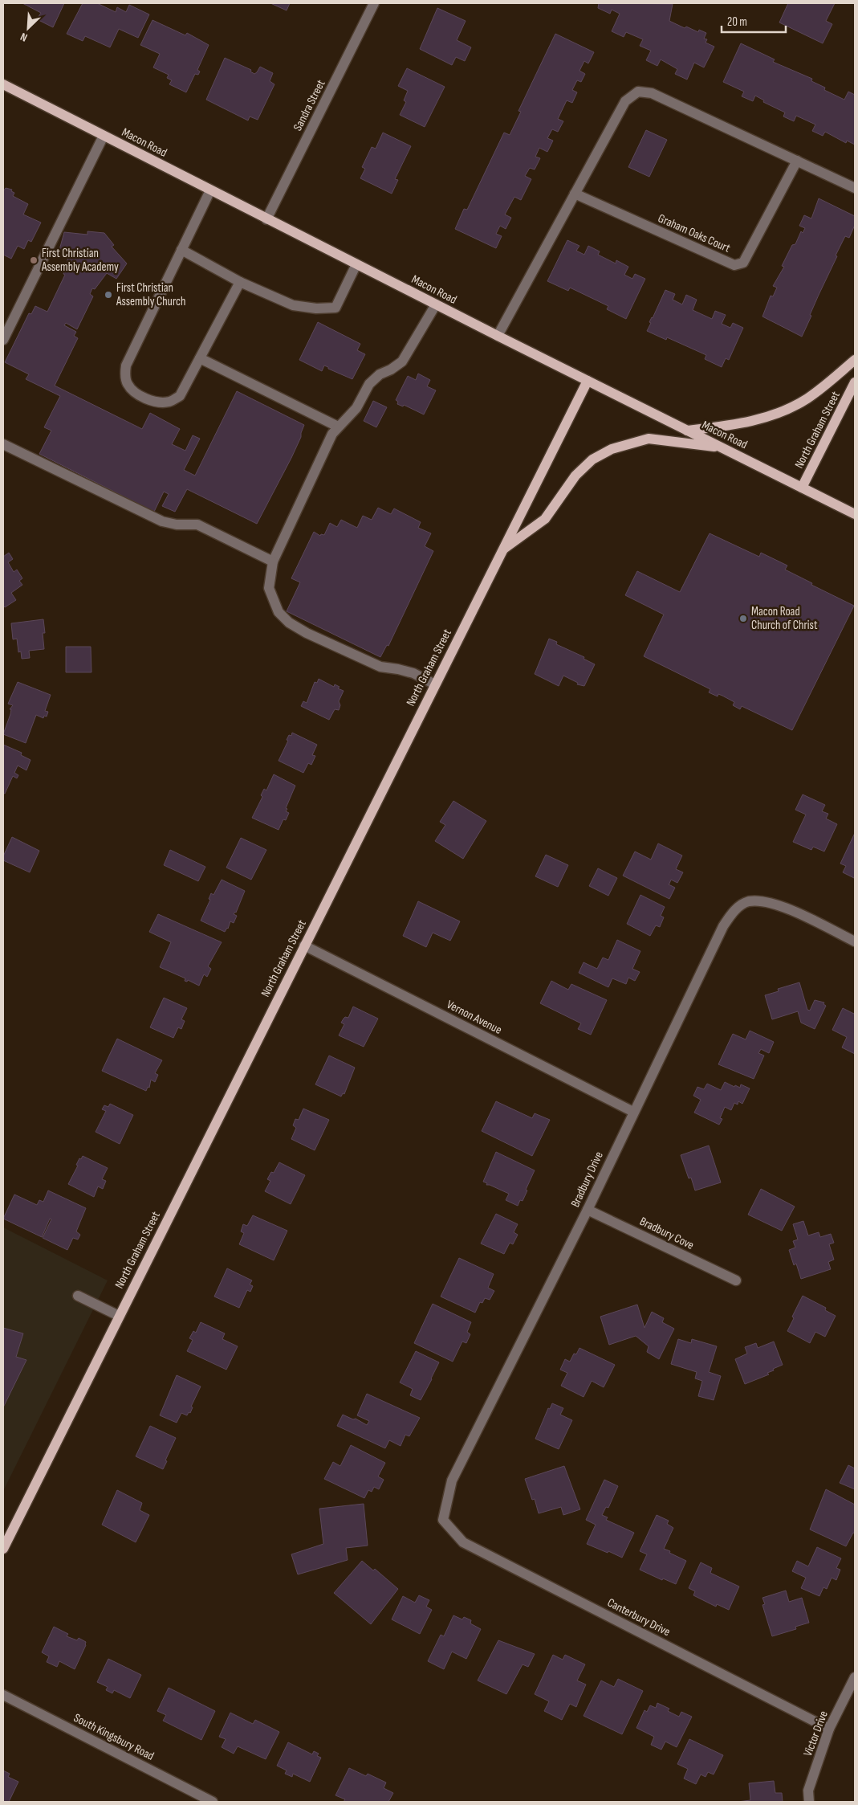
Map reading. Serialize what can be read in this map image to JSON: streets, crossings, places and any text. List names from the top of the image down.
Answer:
{
  "streets": {
    "main road": ["Macon Road", "North Graham Street"],
    "street": [
      "Sandra Street",
      "Graham Oaks Court",
      "Vernon Avenue",
      "Bradbury Drive",
      "Bradbury Cove",
      "Canterbury Drive",
      "Victor Drive",
      "South Kingsbury Road"
    ]
  },
  "crossings": [
    ["Sandra Street", "Macon Road"],
    ["Macon Road", "North Graham Street"],
    ["North Graham Street", "Vernon Avenue"],
    ["Vernon Avenue", "Bradbury Drive"],
    ["Bradbury Drive", "Bradbury Cove"],
    ["Bradbury Drive", "Canterbury Drive"],
    ["Canterbury Drive", "Victor Drive"]
  ],
  "places": ["First Christian Assembly Academy", "First Christian Assembly Church", "Macon Road Church of Christ"],
  "scale_bar": "20 m",
  "north": "bottom left"
}
